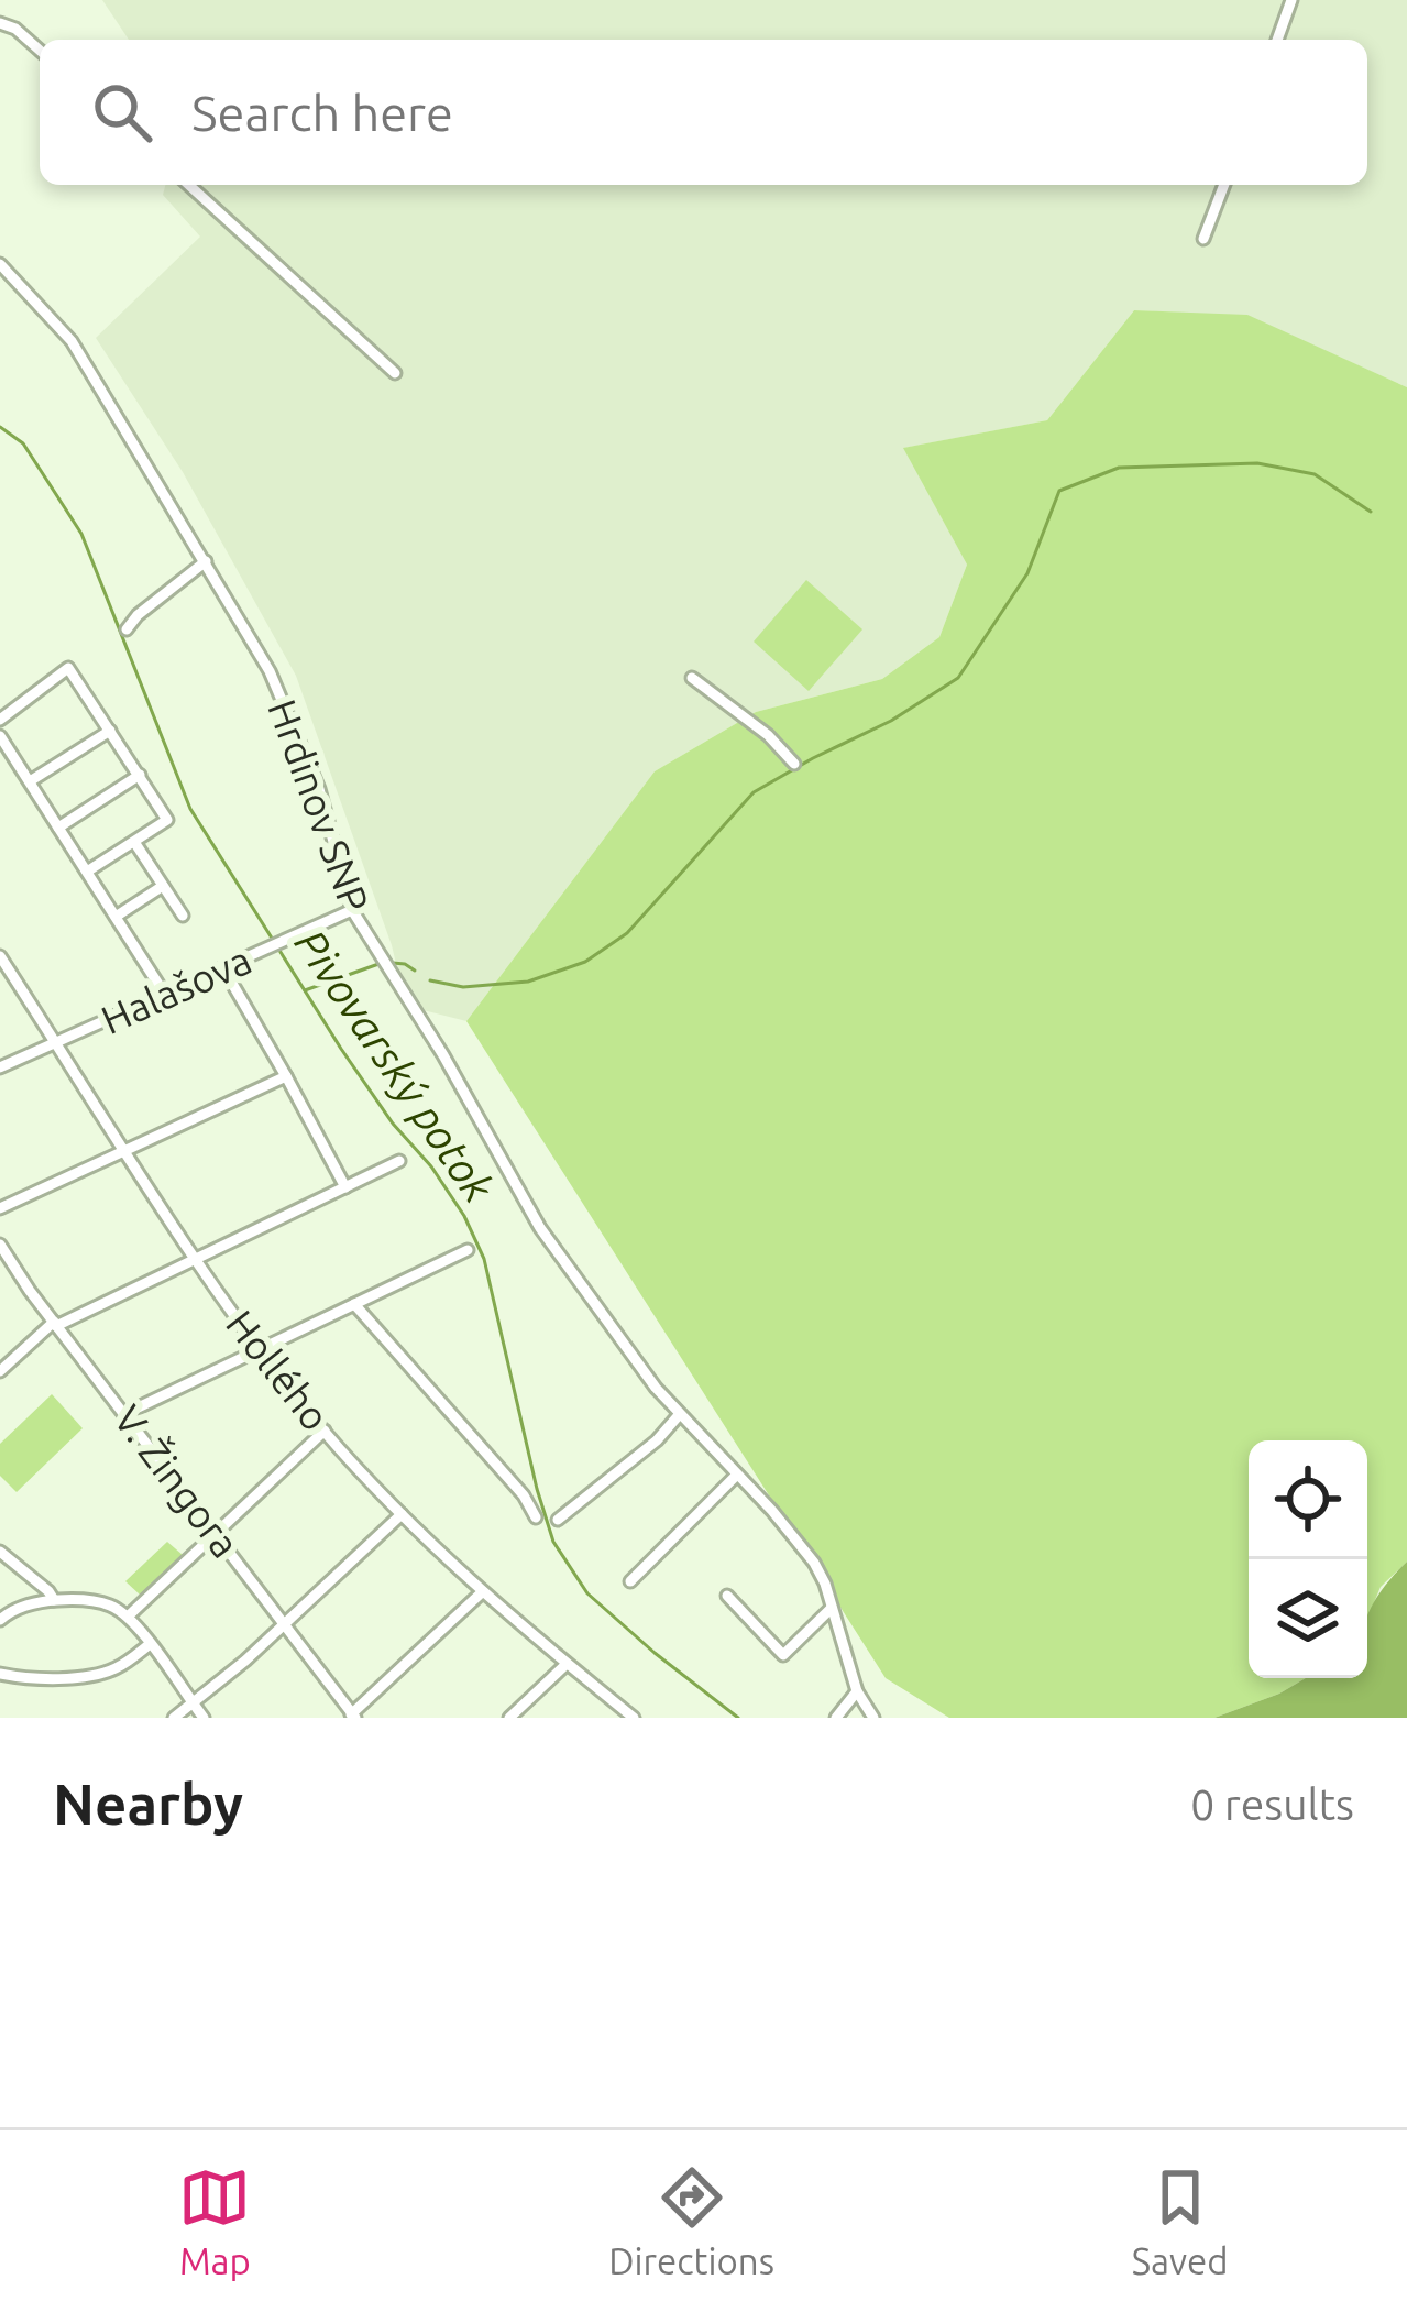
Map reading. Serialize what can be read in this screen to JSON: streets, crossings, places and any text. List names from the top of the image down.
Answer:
{
  "streets": {
    "street": [
      "Hrdinov SNP",
      "Halašova",
      "Hollého",
      "V. Žingora"
    ]
  },
  "crossings": [
    ["Hrdinov SNP", "Halašova"],
    ["Halašova", "Hollého"]
  ],
  "water": ["Pivovarský potok"],
  "page": {
    "search": "Search here",
    "heading": ["Nearby", "0 results"],
    "nav": ["Map", "Directions", "Saved"]
  }
}
